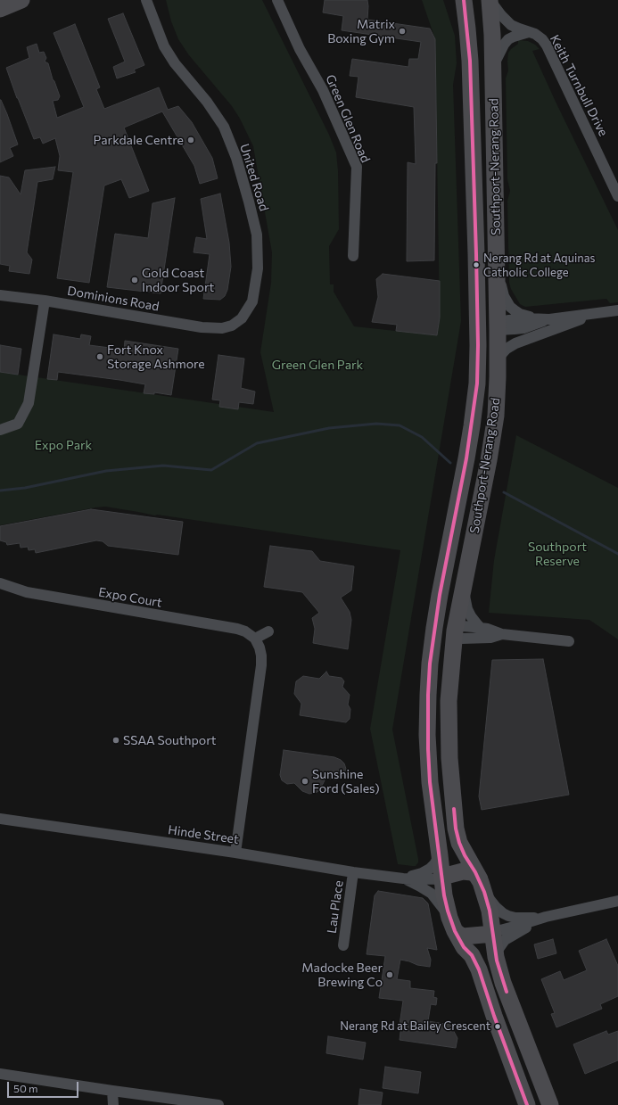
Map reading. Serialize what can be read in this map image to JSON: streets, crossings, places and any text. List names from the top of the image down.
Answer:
{
  "streets": {
    "main road": ["Southport-Nerang Road"],
    "street": [
      "Keith Turnbull Drive",
      "Green Glen Road",
      "United Road",
      "Dominions Road",
      "Expo Court",
      "Hinde Street",
      "Lau Place"
    ]
  },
  "crossings": [
    ["Keith Turnbull Drive", "Southport-Nerang Road"],
    ["Southport-Nerang Road", "Hinde Street"],
    ["United Road", "Dominions Road"],
    ["Hinde Street", "Lau Place"]
  ],
  "parks": ["Green Glen Park", "Expo Park", "Southport Reserve"],
  "places": [
    "Matrix Boxing Gym",
    "Parkdale Centre",
    "Nerang Rd at Aquinas Catholic College",
    "Gold Coast Indoor Sport",
    "Fort Knox Storage Ashmore",
    "SSAA Southport",
    "Sunshine Ford (Sales)",
    "Madocke Beer Brewing Co",
    "Nerang Rd at Bailey Crescent"
  ],
  "scale_bar": "50 m"
}
